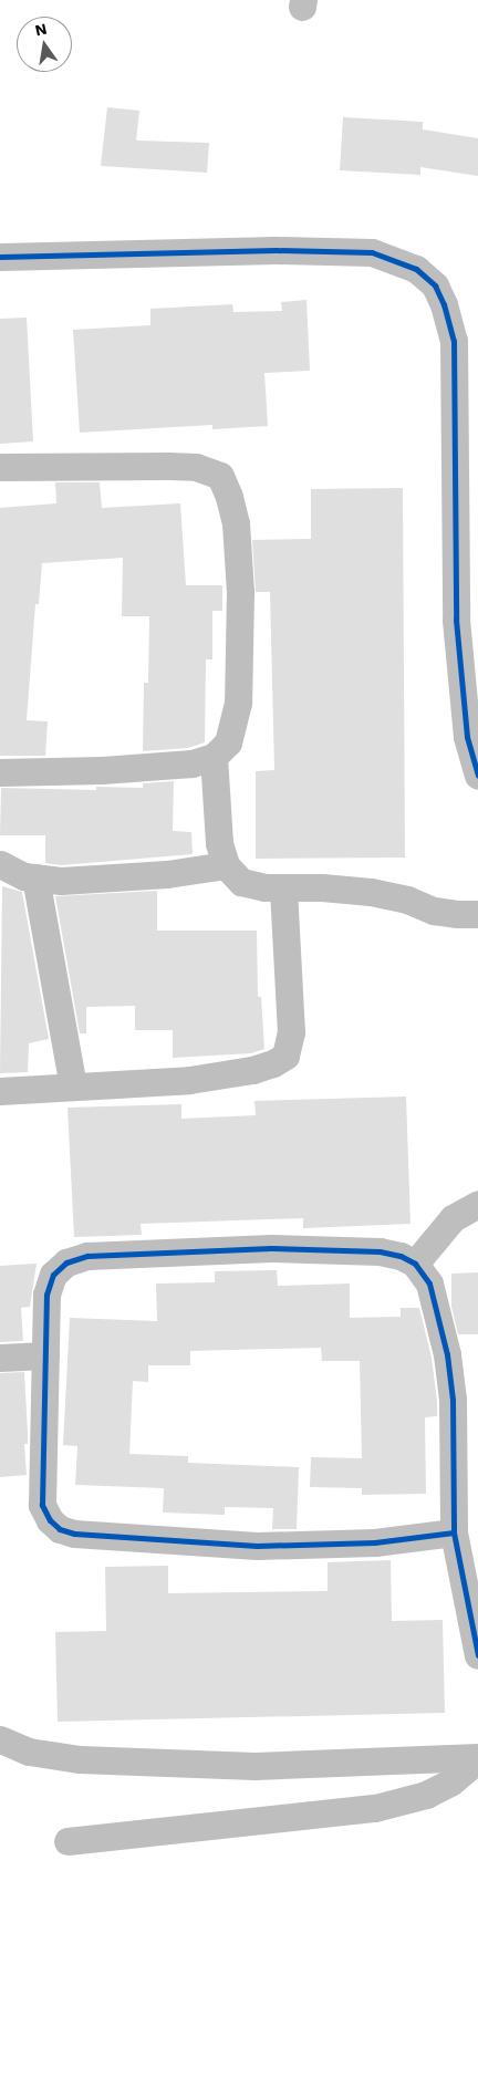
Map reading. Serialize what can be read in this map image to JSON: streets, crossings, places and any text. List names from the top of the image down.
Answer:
{
  "north": "top"
}
